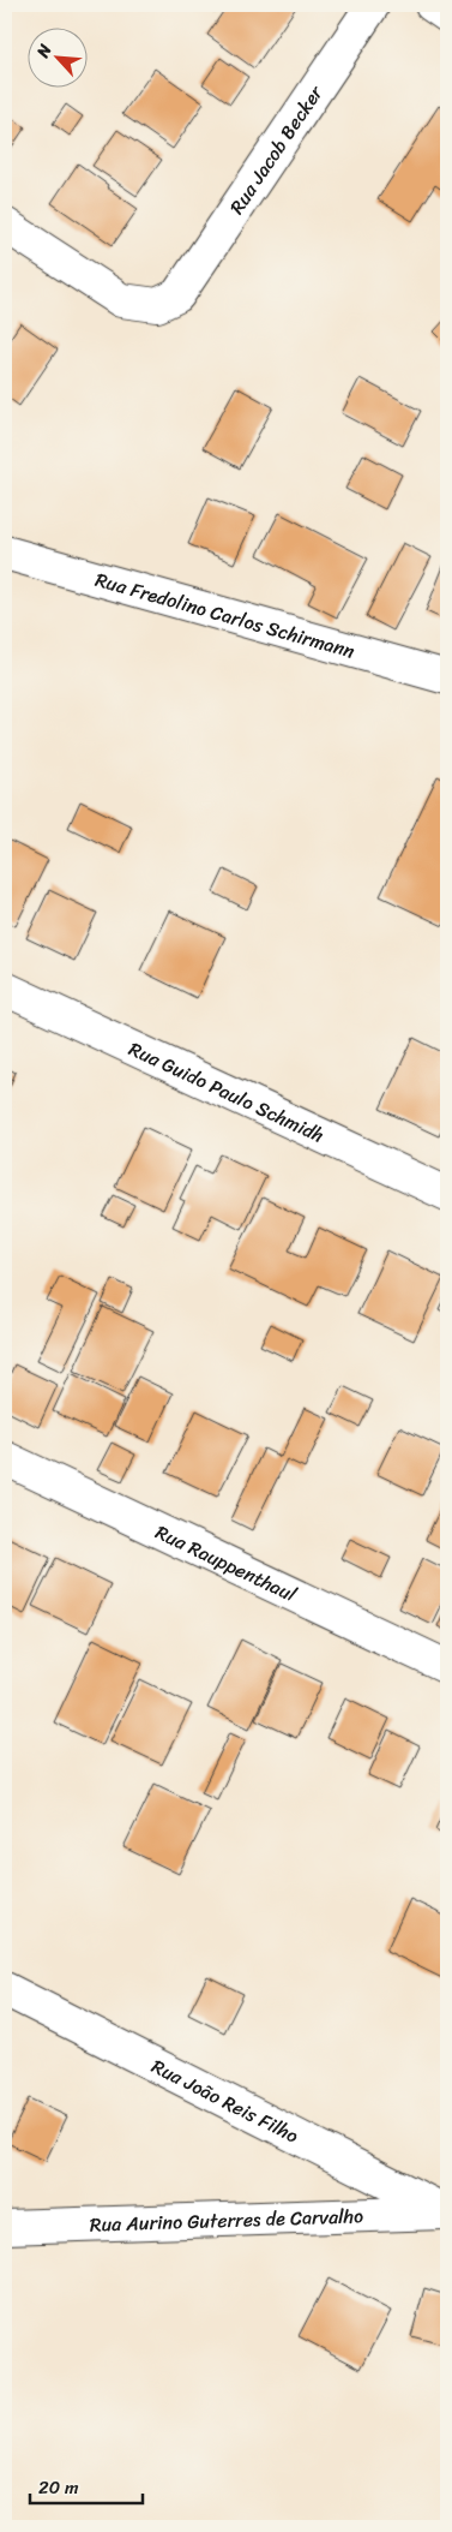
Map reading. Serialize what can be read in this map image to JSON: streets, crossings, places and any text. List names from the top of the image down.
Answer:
{
  "streets": {
    "street": [
      "Rua Jacob Becker",
      "Rua Fredolino Carlos Schirmann",
      "Rua Guido Paulo Schmidh",
      "Rua Rauppenthaul",
      "Rua João Reis Filho",
      "Rua Aurino Guterres de Carvalho"
    ]
  },
  "crossings": [
    ["Rua João Reis Filho", "Rua Aurino Guterres de Carvalho"]
  ],
  "scale_bar": "20 m",
  "north": "top left"
}
